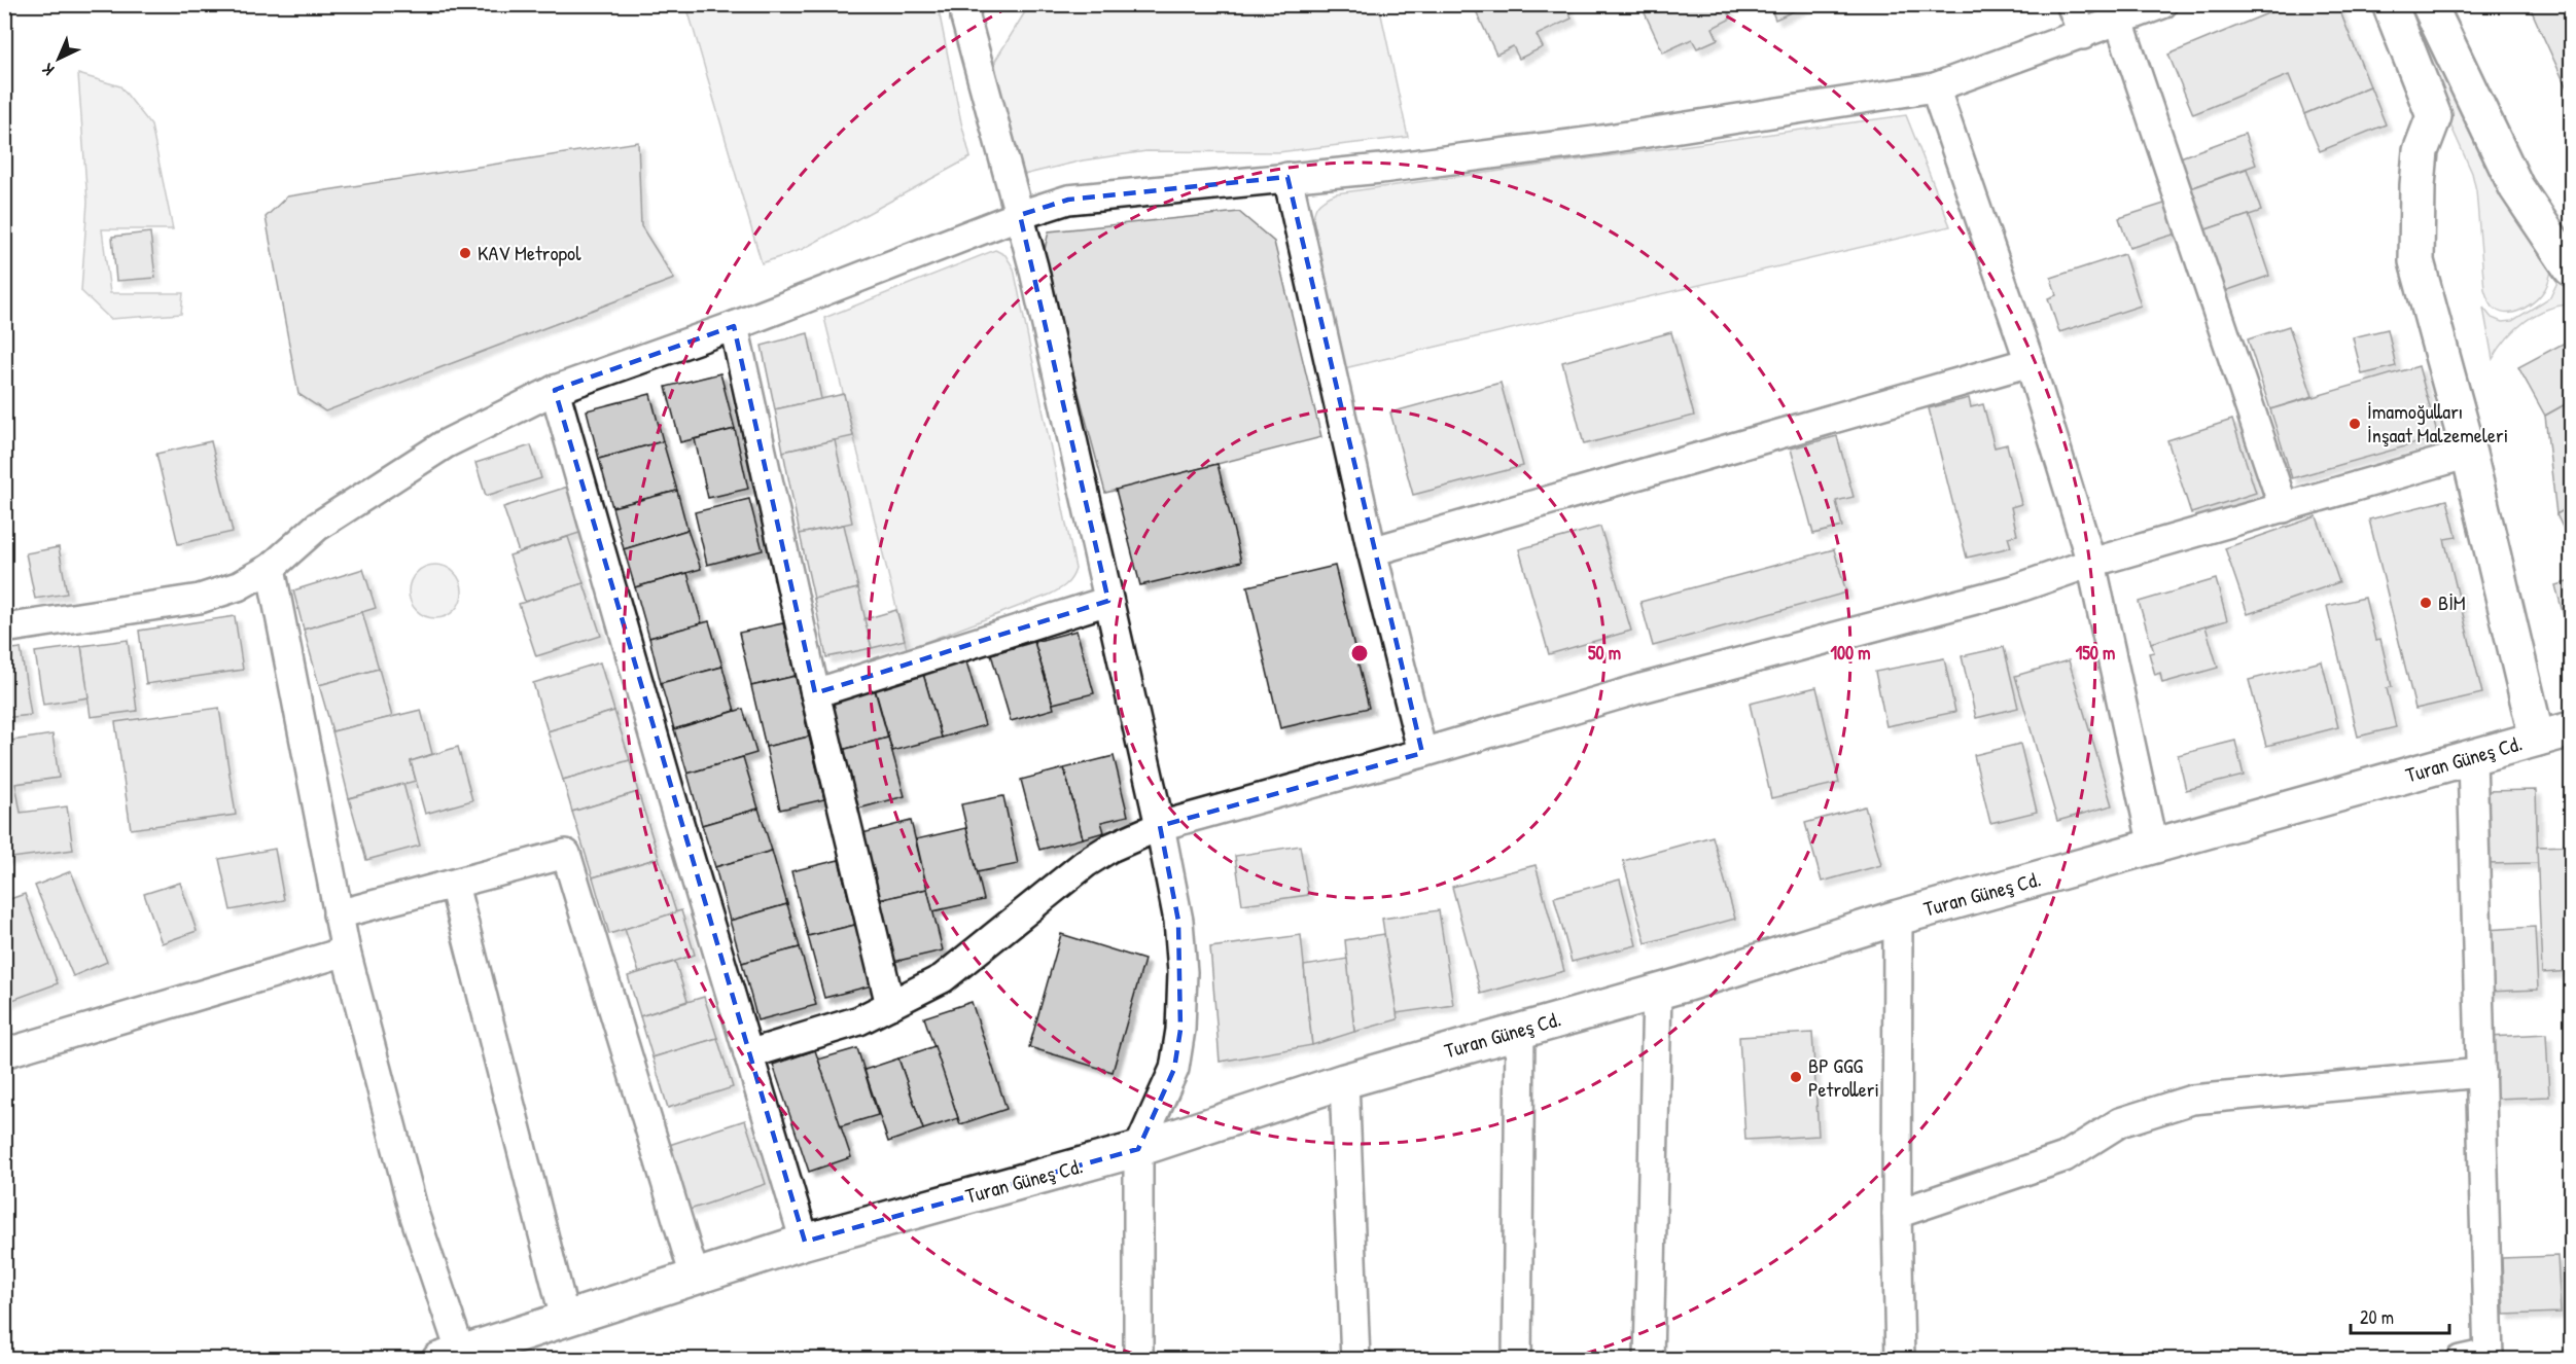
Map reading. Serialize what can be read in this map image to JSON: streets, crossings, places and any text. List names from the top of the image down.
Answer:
{
  "streets": {
    "main road": ["Turan Güneş Cd."]
  },
  "places": [
    "KAV Metropol",
    "İmamoğulları İnşaat Malzemeleri",
    "BİM",
    "BP GGG Petrolleri"
  ],
  "scale_bar": "20 m",
  "north": "bottom left",
  "rings": ["50 m", "100 m", "150 m"]
}
